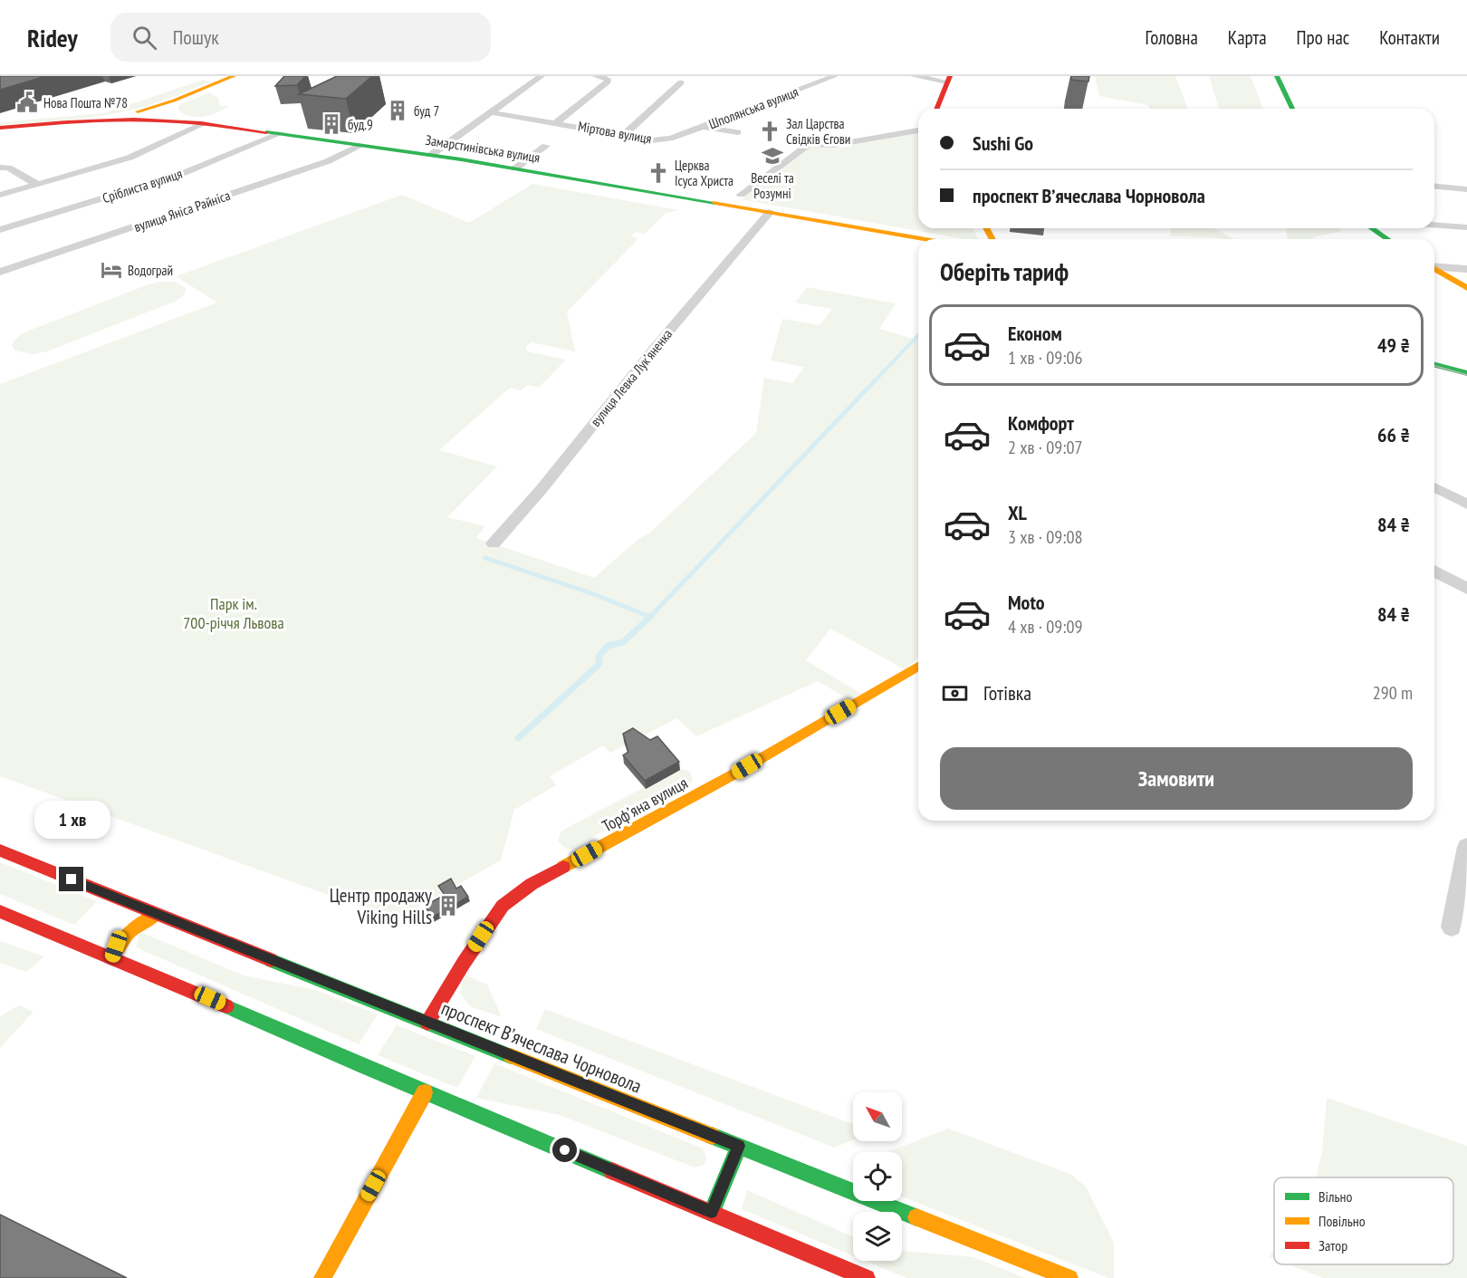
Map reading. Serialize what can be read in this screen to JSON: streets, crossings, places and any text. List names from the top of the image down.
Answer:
{
  "streets": {
    "main road": ["Замарстинівська вулиця", "Торфʼяна вулиця", "проспект Вʼячеслава Чорновола"],
    "street": [
      "Шполянська вулиця",
      "Міртова вулиця",
      "Сріблиста вулиця",
      "вулиця Яніса Райніса",
      "вулиця Левка Лукʼяненка"
    ]
  },
  "crossings": [
    ["Шполянська вулиця", "Міртова вулиця"],
    ["Замарстинівська вулиця", "Сріблиста вулиця"],
    ["Замарстинівська вулиця", "вулиця Яніса Райніса"],
    ["Замарстинівська вулиця", "вулиця Левка Лукʼяненка"],
    ["Торфʼяна вулиця", "проспект Вʼячеслава Чорновола"]
  ],
  "parks": ["Парк ім. 700-річчя Львова"],
  "places": {
    "public building": ["Нова Пошта №78"],
    "building": ["буд 7", "буд.9", "Центр продажу Viking Hills"],
    "church": ["Зал Царства Свідків Єгови", "Церква Ісуса Христа"],
    "school or university": ["Веселі та Розумні"],
    "hotel": ["Водограй"]
  },
  "legend": ["Вільно", "Повільно", "Затор"],
  "north": "top left",
  "page": {
    "header": "Ridey",
    "search": "Пошук",
    "nav": [
      "Головна",
      "Карта",
      "Про нас",
      "Контакти"
    ],
    "banner": ["Sushi Go", "проспект Вʼячеслава Чорновола"],
    "heading": "Оберіть тариф",
    "list": [
      {
        "name": "Економ",
        "note": "1 хв · 09:06",
        "value": "49 ₴"
      },
      {
        "name": "Комфорт",
        "note": "2 хв · 09:07",
        "value": "66 ₴"
      },
      {
        "name": "XL",
        "note": "3 хв · 09:08",
        "value": "84 ₴"
      },
      {
        "name": "Moto",
        "note": "4 хв · 09:09",
        "value": "84 ₴"
      }
    ],
    "pay": ["Готівка", "290 m"],
    "buttons": "Замовити",
    "bubble": "1 хв"
  }
}
